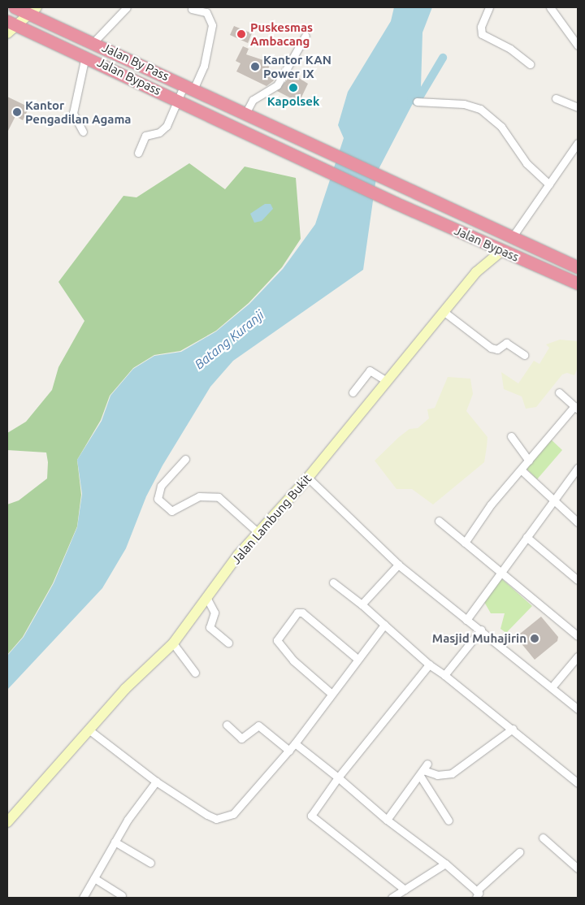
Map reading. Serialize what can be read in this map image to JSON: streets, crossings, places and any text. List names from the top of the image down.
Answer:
{
  "streets": {
    "highway": ["Jalan By Pass", "Jalan Bypass"],
    "street": ["Jalan Lambung Bukit"]
  },
  "crossings": [
    ["Jalan Bypass", "Jalan Lambung Bukit"]
  ],
  "water": ["Batang Kuranji"],
  "places": [
    "Puskesmas Ambacang",
    "Kantor KAN Power IX",
    "Kapolsek",
    "Kantor Pengadilan Agama",
    "Masjid Muhajirin"
  ]
}
